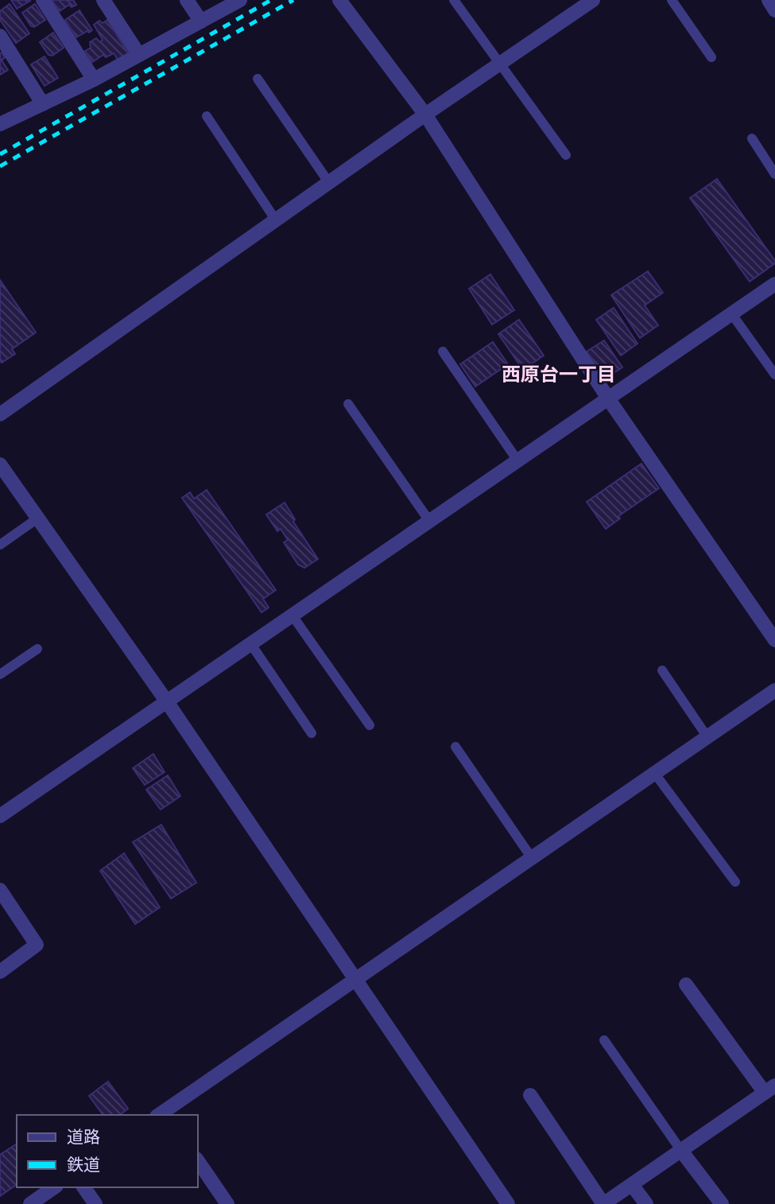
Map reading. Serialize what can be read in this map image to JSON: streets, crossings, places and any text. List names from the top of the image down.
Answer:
{
  "districts": ["西原台一丁目"],
  "legend": ["道路", "鉄道"]
}
